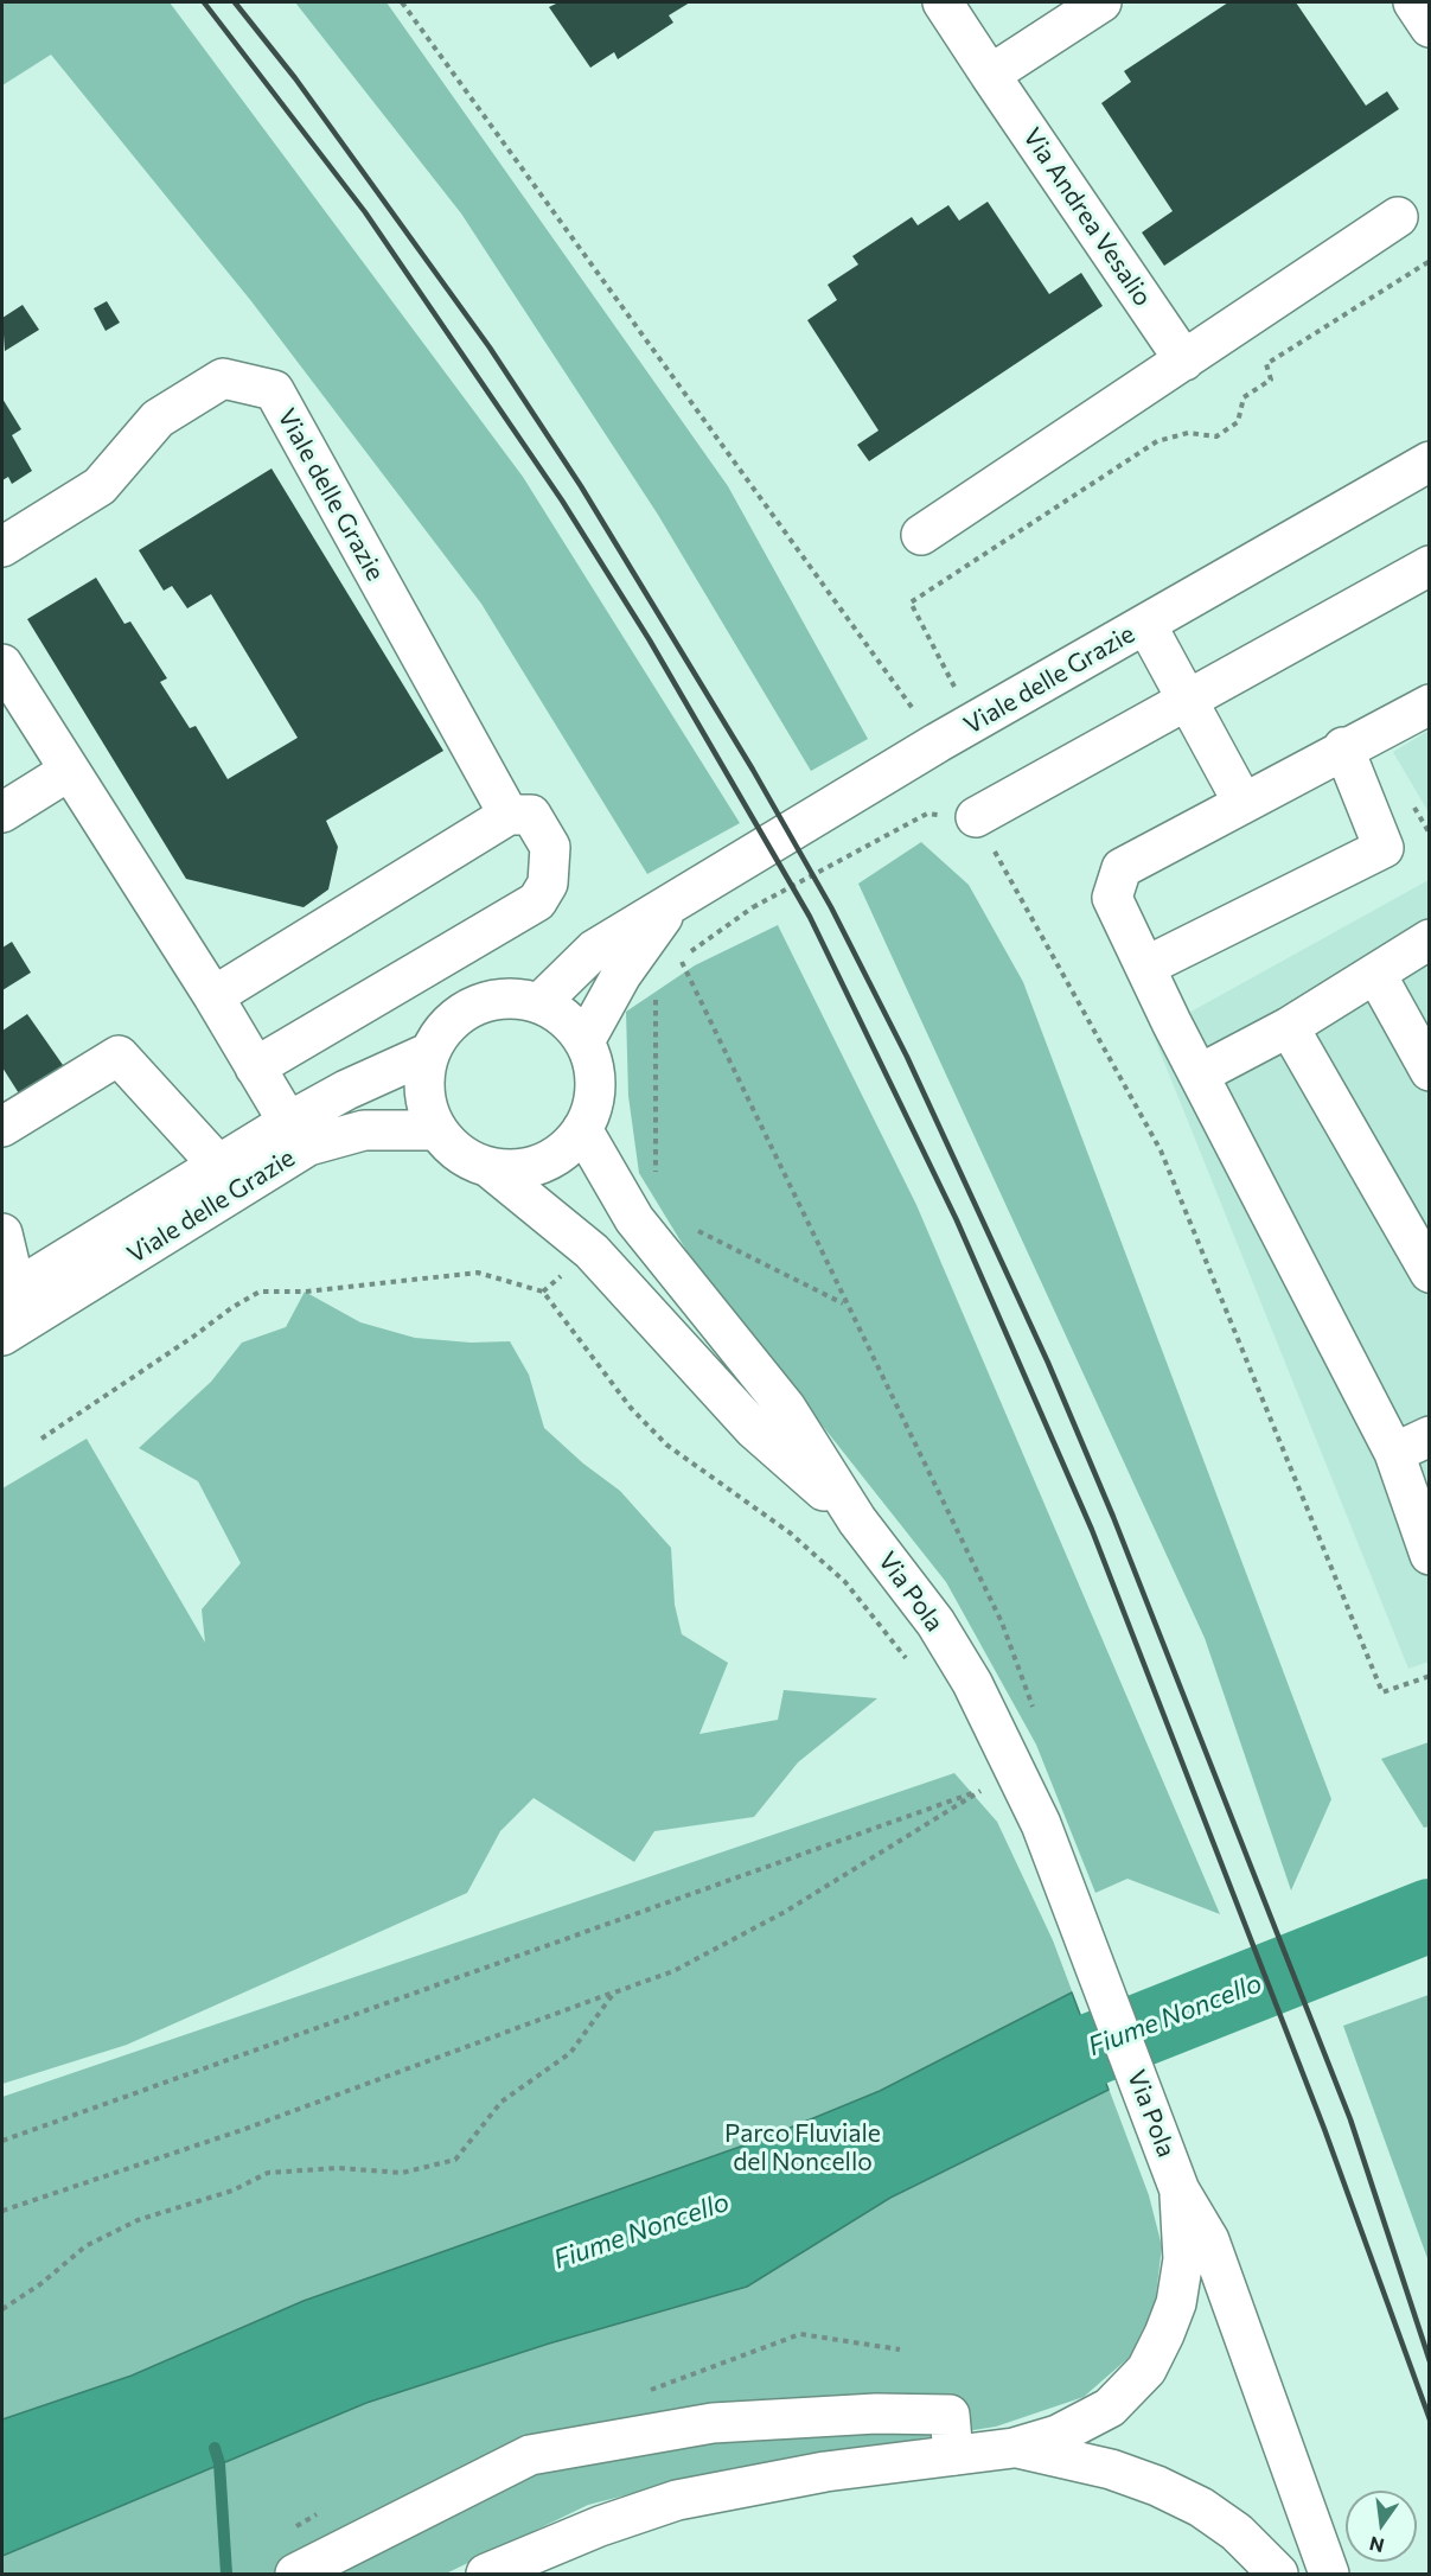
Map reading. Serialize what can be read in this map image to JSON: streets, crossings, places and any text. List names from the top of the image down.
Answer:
{
  "streets": {
    "main road": ["Via Andrea Vesalio", "Viale delle Grazie", "Via Pola"]
  },
  "crossings": [
    ["Viale delle Grazie", "Via Pola"]
  ],
  "water": ["Fiume Noncello"],
  "parks": ["Parco Fluviale del Noncello"],
  "north": "bottom"
}
